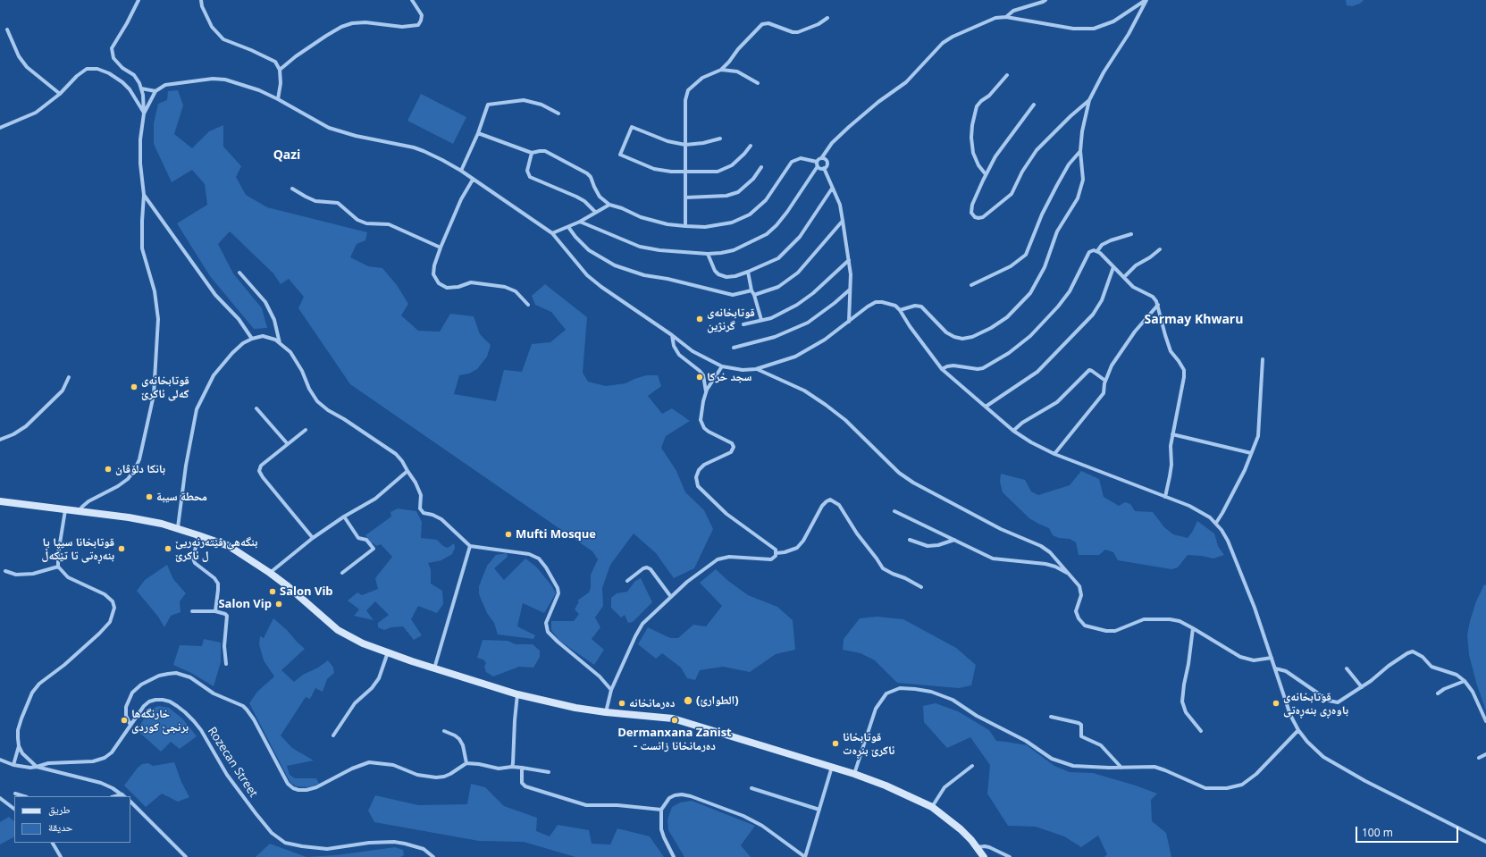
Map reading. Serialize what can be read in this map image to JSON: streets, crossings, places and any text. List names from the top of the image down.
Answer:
{
  "streets": {
    "street": ["Rozecan Street"]
  },
  "districts": ["Qazi", "Sarmay Khwaru"],
  "places": [
    "قوتابخانەی گرنژین",
    "سجد خركا",
    "قوتابخانەی کەلی ئاکرێ",
    "بانکا دلۆڤان",
    "محطة سيبة",
    "Mufti Mosque",
    "قوتابخانا سیپا یا بنەڕەتی تا تێکەڵ",
    "بنگەهێ ڤێتەرنەریێ ل ئاکرێ",
    "Salon Vib",
    "Salon Vip",
    "(الطوارئ)",
    "دەرمانخانە",
    "قوتابخانەی باوەڕی بنەڕەتی",
    "خارنگەها برنجێ کوردی",
    "Dermanxana Zanist - ده‌رمانخانا زانست",
    "قوتابخانا ئاکرێ بنڕەت"
  ],
  "legend": ["طريق", "حديقة"],
  "scale_bar": "100 m"
}
